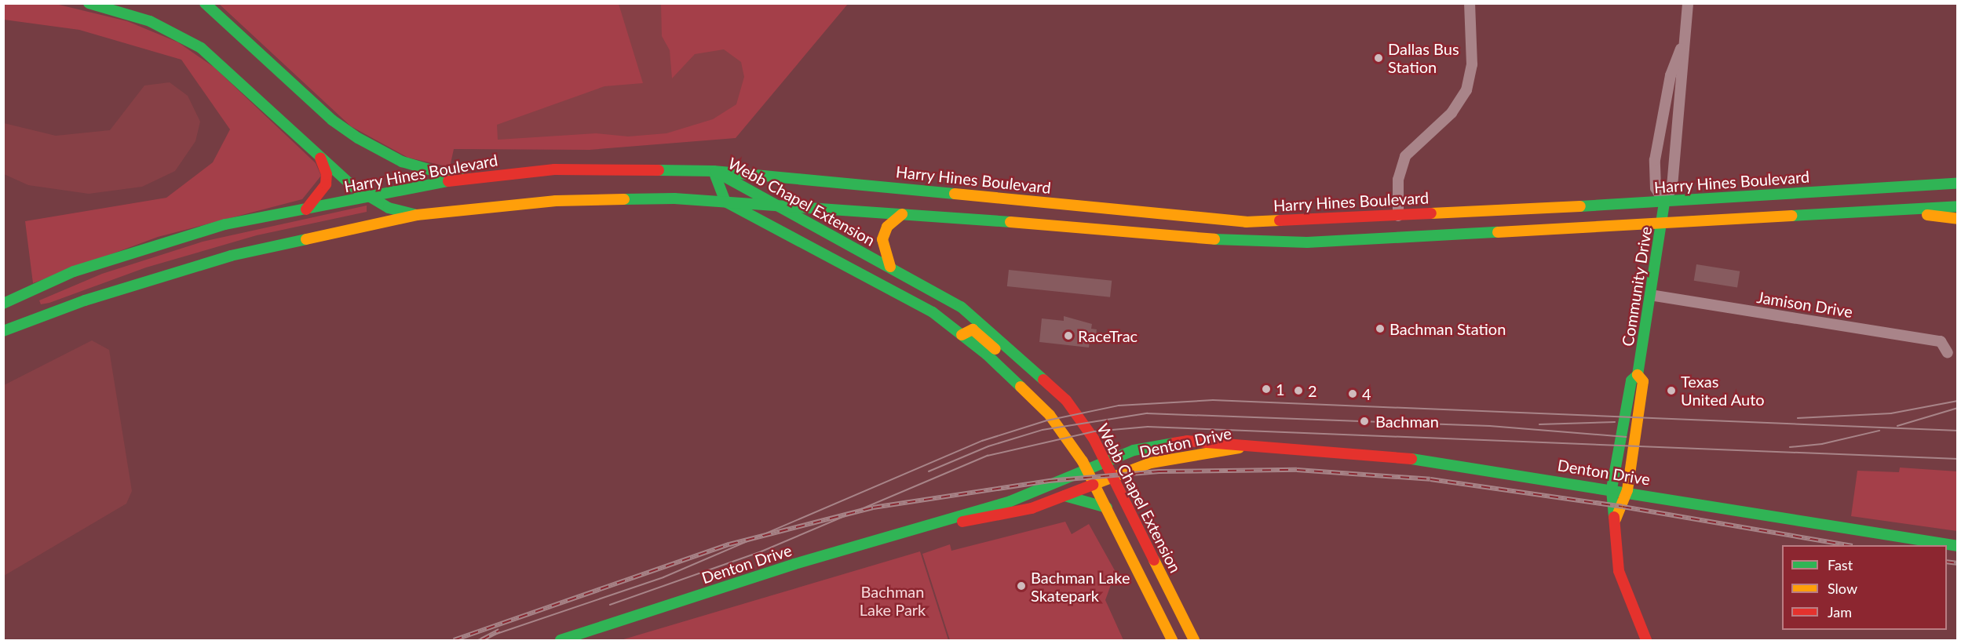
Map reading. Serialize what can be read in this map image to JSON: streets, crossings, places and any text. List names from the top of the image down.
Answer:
{
  "streets": {
    "main road": [
      "Harry Hines Boulevard",
      "Webb Chapel Extension",
      "Community Drive",
      "Denton Drive"
    ],
    "street": ["Jamison Drive"]
  },
  "crossings": [
    ["Harry Hines Boulevard", "Webb Chapel Extension"],
    ["Harry Hines Boulevard", "Community Drive"],
    ["Webb Chapel Extension", "Denton Drive"],
    ["Community Drive", "Jamison Drive"],
    ["Community Drive", "Denton Drive"]
  ],
  "parks": ["Bachman Lake Park"],
  "places": [
    "Dallas Bus Station",
    "Bachman Station",
    "RaceTrac",
    "1",
    "2",
    "Texas United Auto",
    "4",
    "Bachman",
    "Bachman Lake Skatepark"
  ],
  "legend": ["Fast", "Slow", "Jam"]
}
